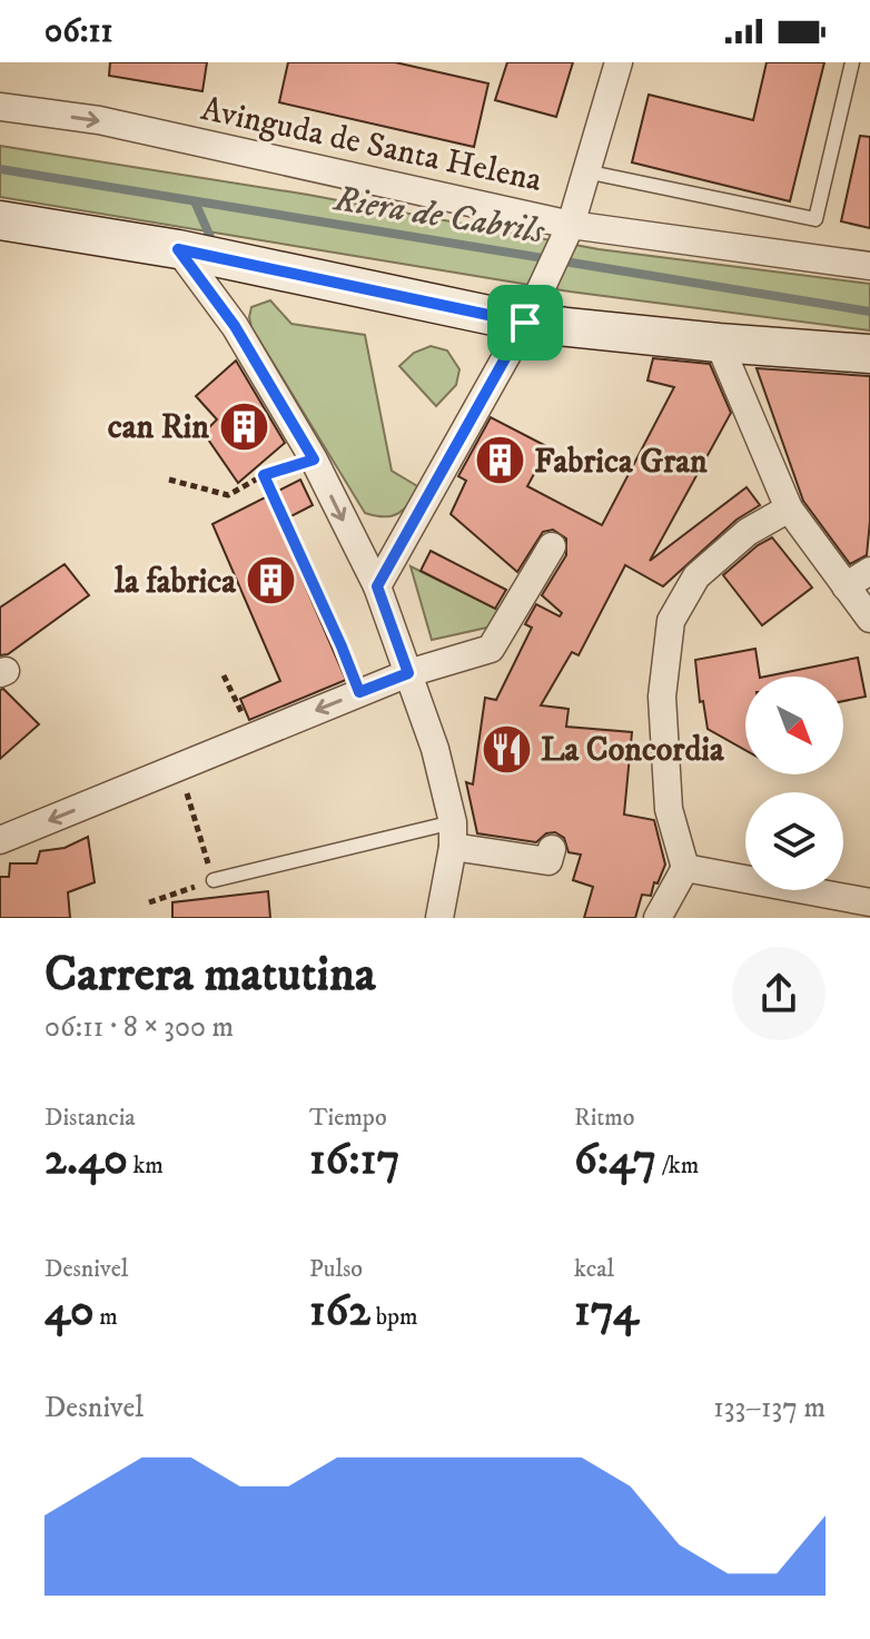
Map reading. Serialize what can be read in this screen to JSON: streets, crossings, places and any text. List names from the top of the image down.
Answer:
{
  "streets": {
    "street": ["Avinguda de Santa Helena"]
  },
  "water": ["Riera de Cabrils"],
  "places": {
    "building": ["can Rin", "Fabrica Gran", "la fabrica"],
    "restaurant": ["La Concordia"]
  },
  "north": "bottom right",
  "page": {
    "status": "06:11",
    "heading": ["Carrera matutina", "06:11 · 8 × 300 m"],
    "stats": [
      ["Distancia", "2.40 km"],
      ["Tiempo", "16:17"],
      ["Ritmo", "6:47 /km"],
      ["Desnivel", "40 m"],
      ["Pulso", "162 bpm"],
      ["kcal", "174"]
    ],
    "chart": ["Desnivel", "133–137 m"]
  }
}
